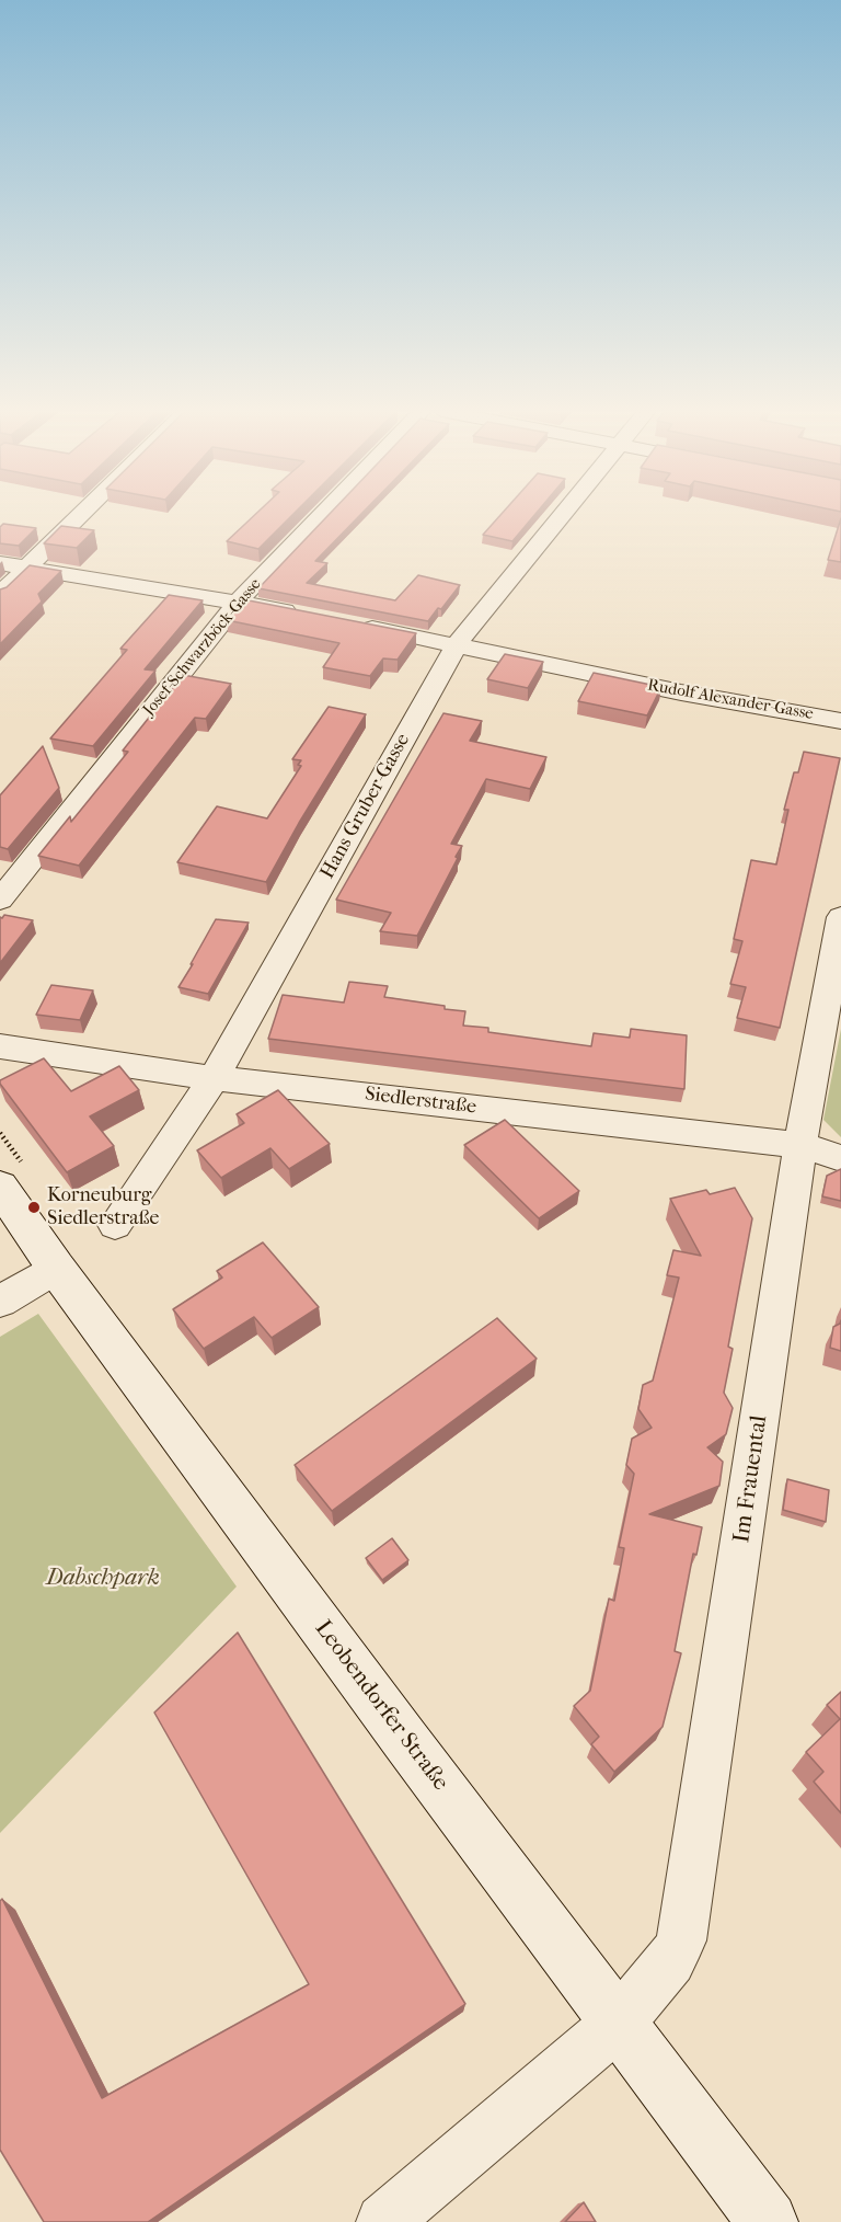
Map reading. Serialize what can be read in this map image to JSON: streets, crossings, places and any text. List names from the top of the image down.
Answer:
{
  "streets": {
    "main road": ["Leobendorfer Straße"],
    "street": [
      "Josef-Schwarzböck-Gasse",
      "Rudolf Alexander-Gasse",
      "Hans Gruber-Gasse",
      "Siedlerstraße",
      "Im Frauental"
    ]
  },
  "crossings": [
    ["Rudolf Alexander-Gasse", "Hans Gruber-Gasse"],
    ["Hans Gruber-Gasse", "Siedlerstraße"],
    ["Siedlerstraße", "Im Frauental"],
    ["Im Frauental", "Leobendorfer Straße"]
  ],
  "parks": ["Dabschpark"],
  "places": ["Korneuburg Siedlerstraße"]
}
